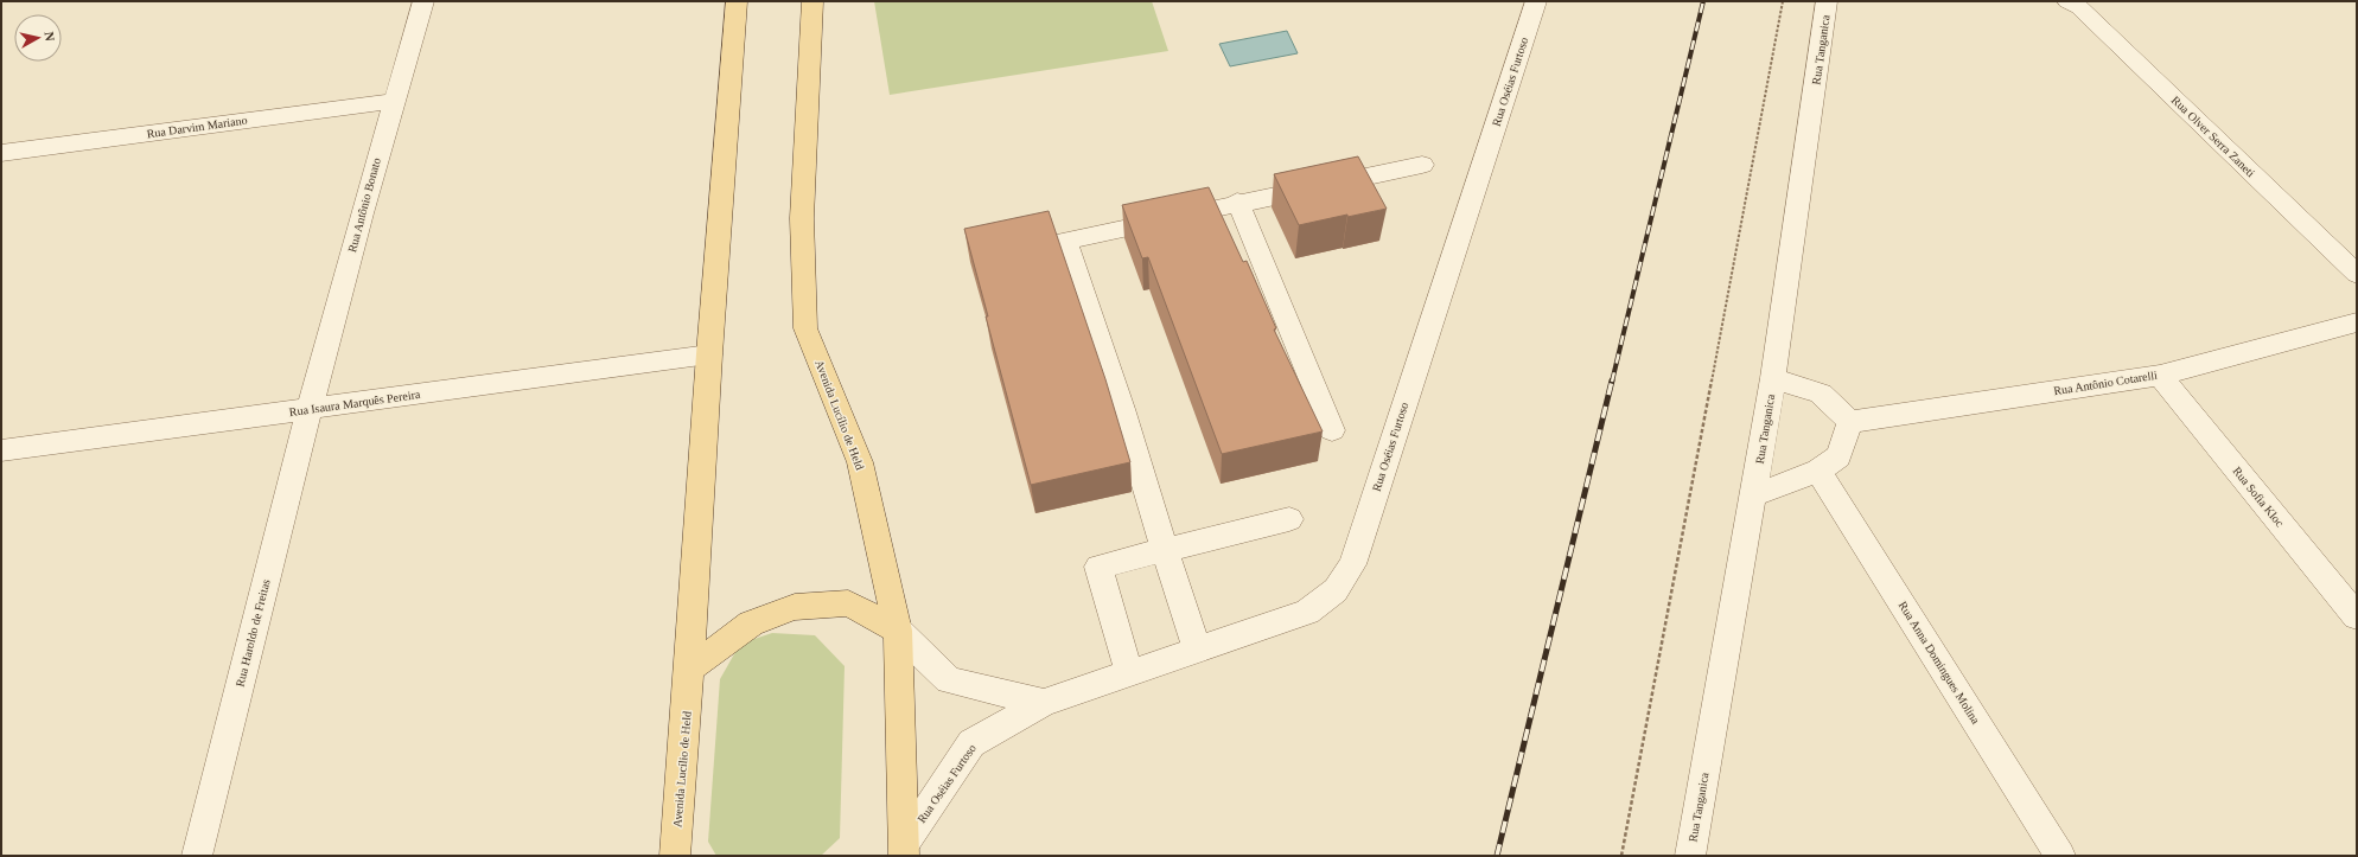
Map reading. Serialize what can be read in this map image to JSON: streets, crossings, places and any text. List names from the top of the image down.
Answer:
{
  "streets": {
    "main road": ["Avenida Lucílio de Held"],
    "street": [
      "Rua Tanganica",
      "Rua Oséias Furtoso",
      "Rua Darvim Mariano",
      "Rua Olver Serra Zaneti",
      "Rua Antônio Bonato",
      "Rua Antônio Cotarelli",
      "Rua Isaura Marquês Pereira",
      "Rua Sofia Kloc",
      "Rua Haroldo de Freitas",
      "Rua Anna Domingues Molina"
    ]
  },
  "crossings": [
    ["Rua Oséias Furtoso", "Avenida Lucílio de Held"],
    ["Rua Darvim Mariano", "Rua Antônio Bonato"],
    ["Rua Antônio Bonato", "Rua Isaura Marquês Pereira"],
    ["Rua Antônio Bonato", "Rua Haroldo de Freitas"],
    ["Rua Antônio Cotarelli", "Rua Sofia Kloc"],
    ["Rua Isaura Marquês Pereira", "Avenida Lucílio de Held"],
    ["Rua Isaura Marquês Pereira", "Rua Haroldo de Freitas"]
  ],
  "north": "right"
}
